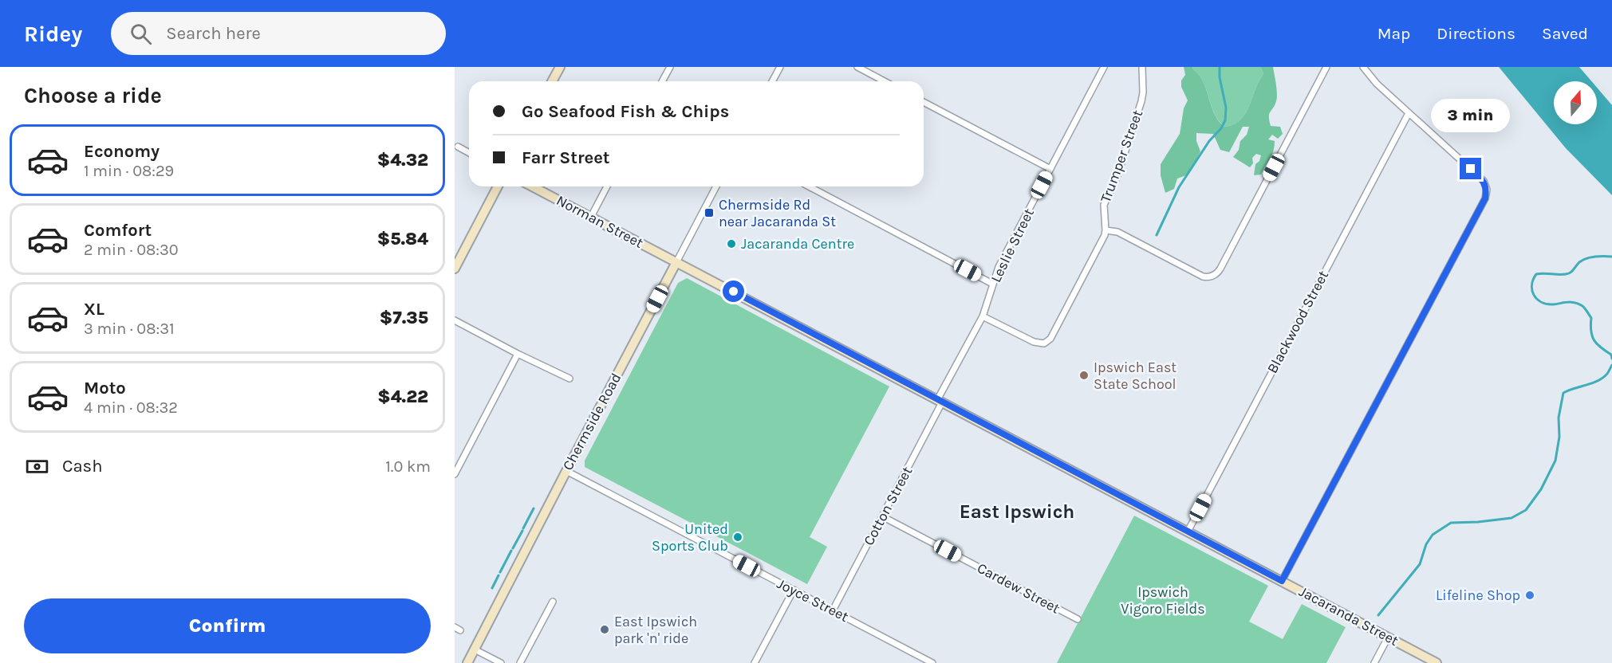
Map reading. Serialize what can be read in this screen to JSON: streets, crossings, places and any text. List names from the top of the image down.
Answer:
{
  "streets": {
    "street": [
      "Trumper Street",
      "Norman Street",
      "Leslie Street",
      "Blackwood Street",
      "Chermside Road",
      "Cotton Street",
      "Cardew Street",
      "Joyce Street",
      "Jacaranda Street"
    ]
  },
  "crossings": [
    ["Trumper Street", "Leslie Street"],
    ["Norman Street", "Chermside Road"],
    ["Norman Street", "Jacaranda Street"],
    ["Leslie Street", "Cotton Street"],
    ["Leslie Street", "Jacaranda Street"],
    ["Blackwood Street", "Jacaranda Street"],
    ["Chermside Road", "Joyce Street"],
    ["Chermside Road", "Jacaranda Street"],
    ["Cotton Street", "Cardew Street"],
    ["Cotton Street", "Joyce Street"],
    ["Cotton Street", "Jacaranda Street"]
  ],
  "districts": ["East Ipswich"],
  "parks": ["Ipswich Vigoro Fields"],
  "places": {
    "transit": ["Chermside Rd near Jacaranda St"],
    "other": [
      "Jacaranda Centre",
      "Ipswich East State School",
      "United Sports Club",
      "Lifeline Shop",
      "East Ipswich park 'n' ride"
    ]
  },
  "north": "top",
  "page": {
    "header": "Ridey",
    "search": "Search here",
    "nav": ["Map", "Directions", "Saved"],
    "heading": "Choose a ride",
    "banner": ["Go Seafood Fish & Chips", "Farr Street"],
    "bubble": "3 min",
    "list": [
      {
        "name": "Economy",
        "note": "1 min · 08:29",
        "value": "$4.32"
      },
      {
        "name": "Comfort",
        "note": "2 min · 08:30",
        "value": "$5.84"
      },
      {
        "name": "XL",
        "note": "3 min · 08:31",
        "value": "$7.35"
      },
      {
        "name": "Moto",
        "note": "4 min · 08:32",
        "value": "$4.22"
      }
    ],
    "pay": ["Cash", "1.0 km"],
    "buttons": "Confirm"
  }
}
